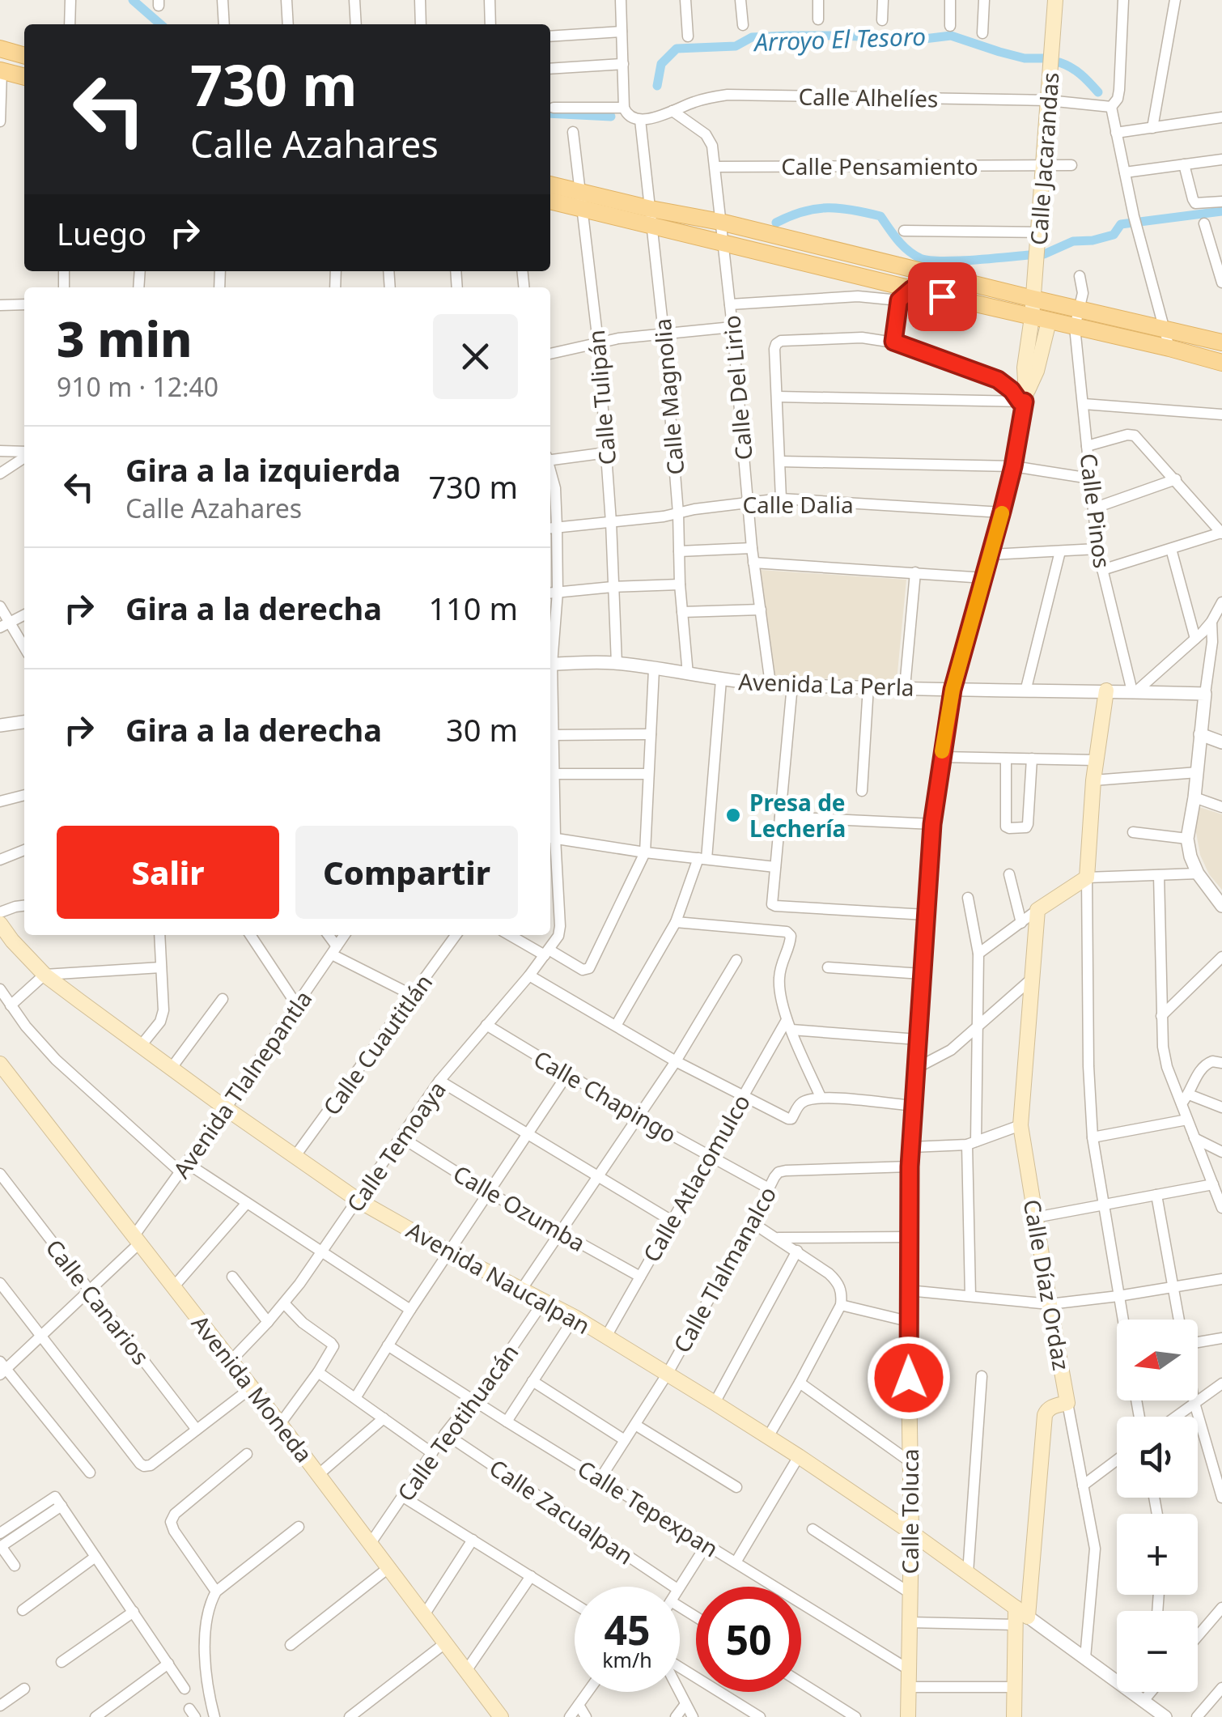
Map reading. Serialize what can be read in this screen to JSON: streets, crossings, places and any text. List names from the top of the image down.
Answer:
{
  "streets": {
    "main road": [
      "Calle Jacarandas",
      "Avenida Naucalpan",
      "Calle Díaz Ordaz",
      "Avenida Moneda",
      "Calle Toluca"
    ],
    "street": [
      "Calle Alhelíes",
      "Calle Pensamiento",
      "Calle Del Lirio",
      "Calle Magnolia",
      "Calle Tulipán",
      "Calle Dalia",
      "Calle Pinos",
      "Avenida La Perla",
      "Calle Cuautitlán",
      "Avenida Tlalnepantla",
      "Calle Chapingo",
      "Calle Temoaya",
      "Calle Atlacomulco",
      "Calle Ozumba",
      "Calle Tlalmanalco",
      "Calle Canarios",
      "Calle Teotihuacán",
      "Calle Tepexpan",
      "Calle Zacualpan"
    ]
  },
  "crossings": [
    ["Calle Alhelíes", "Calle Jacarandas"],
    ["Calle Alhelíes", "Calle Del Lirio"],
    ["Calle Alhelíes", "Calle Magnolia"],
    ["Calle Jacarandas", "Calle Pensamiento"],
    ["Calle Jacarandas", "Calle Toluca"],
    ["Calle Pensamiento", "Calle Del Lirio"],
    ["Calle Del Lirio", "Calle Dalia"],
    ["Calle Del Lirio", "Avenida La Perla"],
    ["Calle Magnolia", "Calle Dalia"],
    ["Calle Magnolia", "Avenida La Perla"],
    ["Calle Tulipán", "Calle Dalia"],
    ["Calle Tulipán", "Avenida La Perla"],
    ["Calle Dalia", "Calle Toluca"],
    ["Calle Pinos", "Avenida La Perla"],
    ["Avenida La Perla", "Calle Toluca"],
    ["Calle Cuautitlán", "Avenida Naucalpan"],
    ["Avenida Tlalnepantla", "Avenida Naucalpan"],
    ["Avenida Tlalnepantla", "Calle Canarios"],
    ["Avenida Tlalnepantla", "Avenida Moneda"],
    ["Calle Chapingo", "Calle Temoaya"],
    ["Calle Chapingo", "Calle Atlacomulco"],
    ["Calle Chapingo", "Calle Tlalmanalco"],
    ["Calle Temoaya", "Calle Ozumba"],
    ["Calle Temoaya", "Avenida Naucalpan"],
    ["Calle Temoaya", "Avenida Moneda"],
    ["Calle Atlacomulco", "Calle Ozumba"],
    ["Calle Atlacomulco", "Avenida Naucalpan"],
    ["Calle Tlalmanalco", "Avenida Naucalpan"],
    ["Calle Tlalmanalco", "Calle Tepexpan"],
    ["Calle Tlalmanalco", "Calle Toluca"],
    ["Avenida Naucalpan", "Calle Teotihuacán"],
    ["Avenida Naucalpan", "Calle Toluca"],
    ["Avenida Moneda", "Calle Teotihuacán"],
    ["Calle Teotihuacán", "Calle Tepexpan"],
    ["Calle Teotihuacán", "Calle Zacualpan"],
    ["Calle Tepexpan", "Calle Toluca"]
  ],
  "water": ["Arroyo El Tesoro"],
  "places": ["Presa de Lechería"],
  "north": "left",
  "page": {
    "turn": ["730 m", "Calle Azahares"],
    "then": "Luego",
    "heading": ["3 min", "910 m · 12:40"],
    "list": [
      {
        "name": "Gira a la izquierda",
        "note": "Calle Azahares",
        "value": "730 m"
      },
      {
        "name": "Gira a la derecha",
        "value": "110 m"
      },
      {
        "name": "Gira a la derecha",
        "value": "30 m"
      }
    ],
    "buttons": ["Salir", "Compartir"],
    "map_buttons": ["+", "−"],
    "speed": "45 km/h",
    "limit": "50"
  }
}
